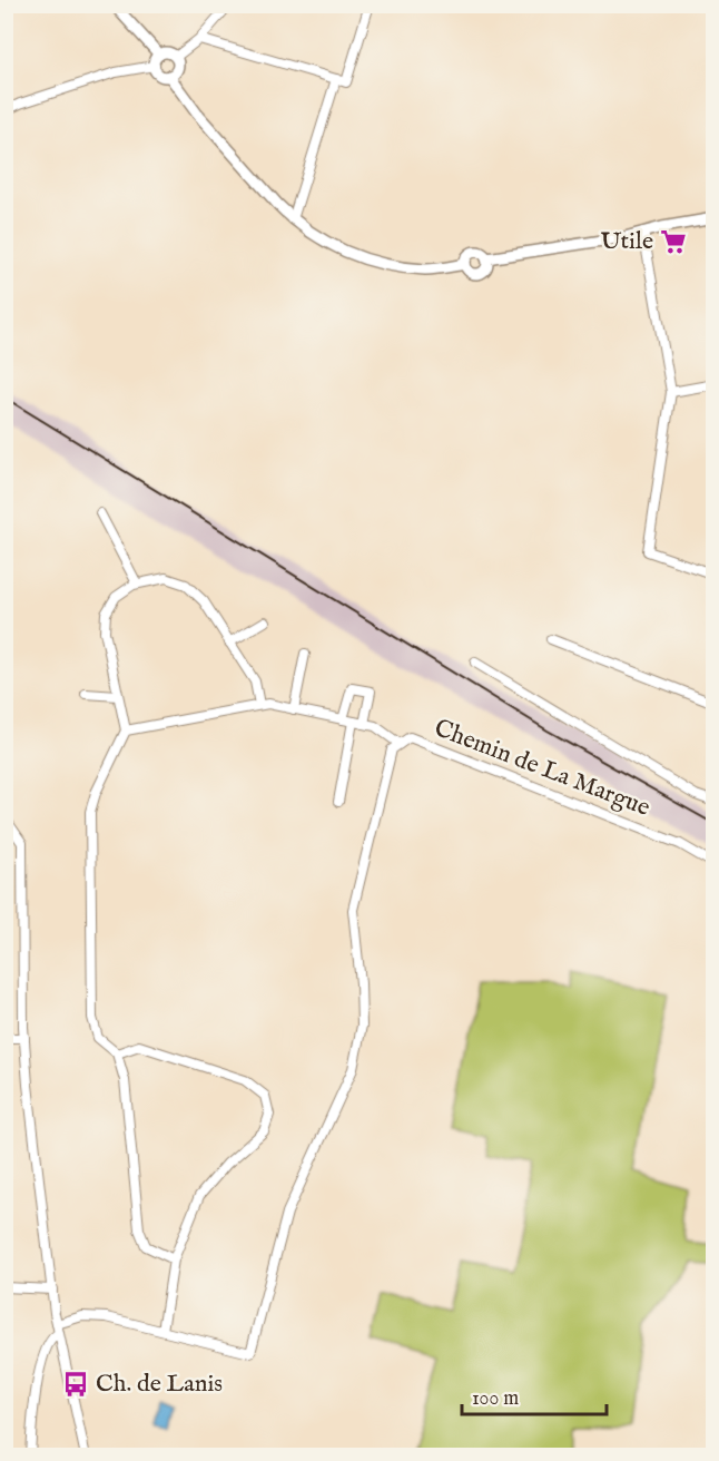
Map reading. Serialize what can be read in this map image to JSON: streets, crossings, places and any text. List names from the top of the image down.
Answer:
{
  "streets": {
    "street": ["Chemin de La Margue"]
  },
  "places": {
    "supermarket": ["Utile"],
    "bus stop": ["Ch. de Lanis"]
  },
  "scale_bar": "100 m"
}
